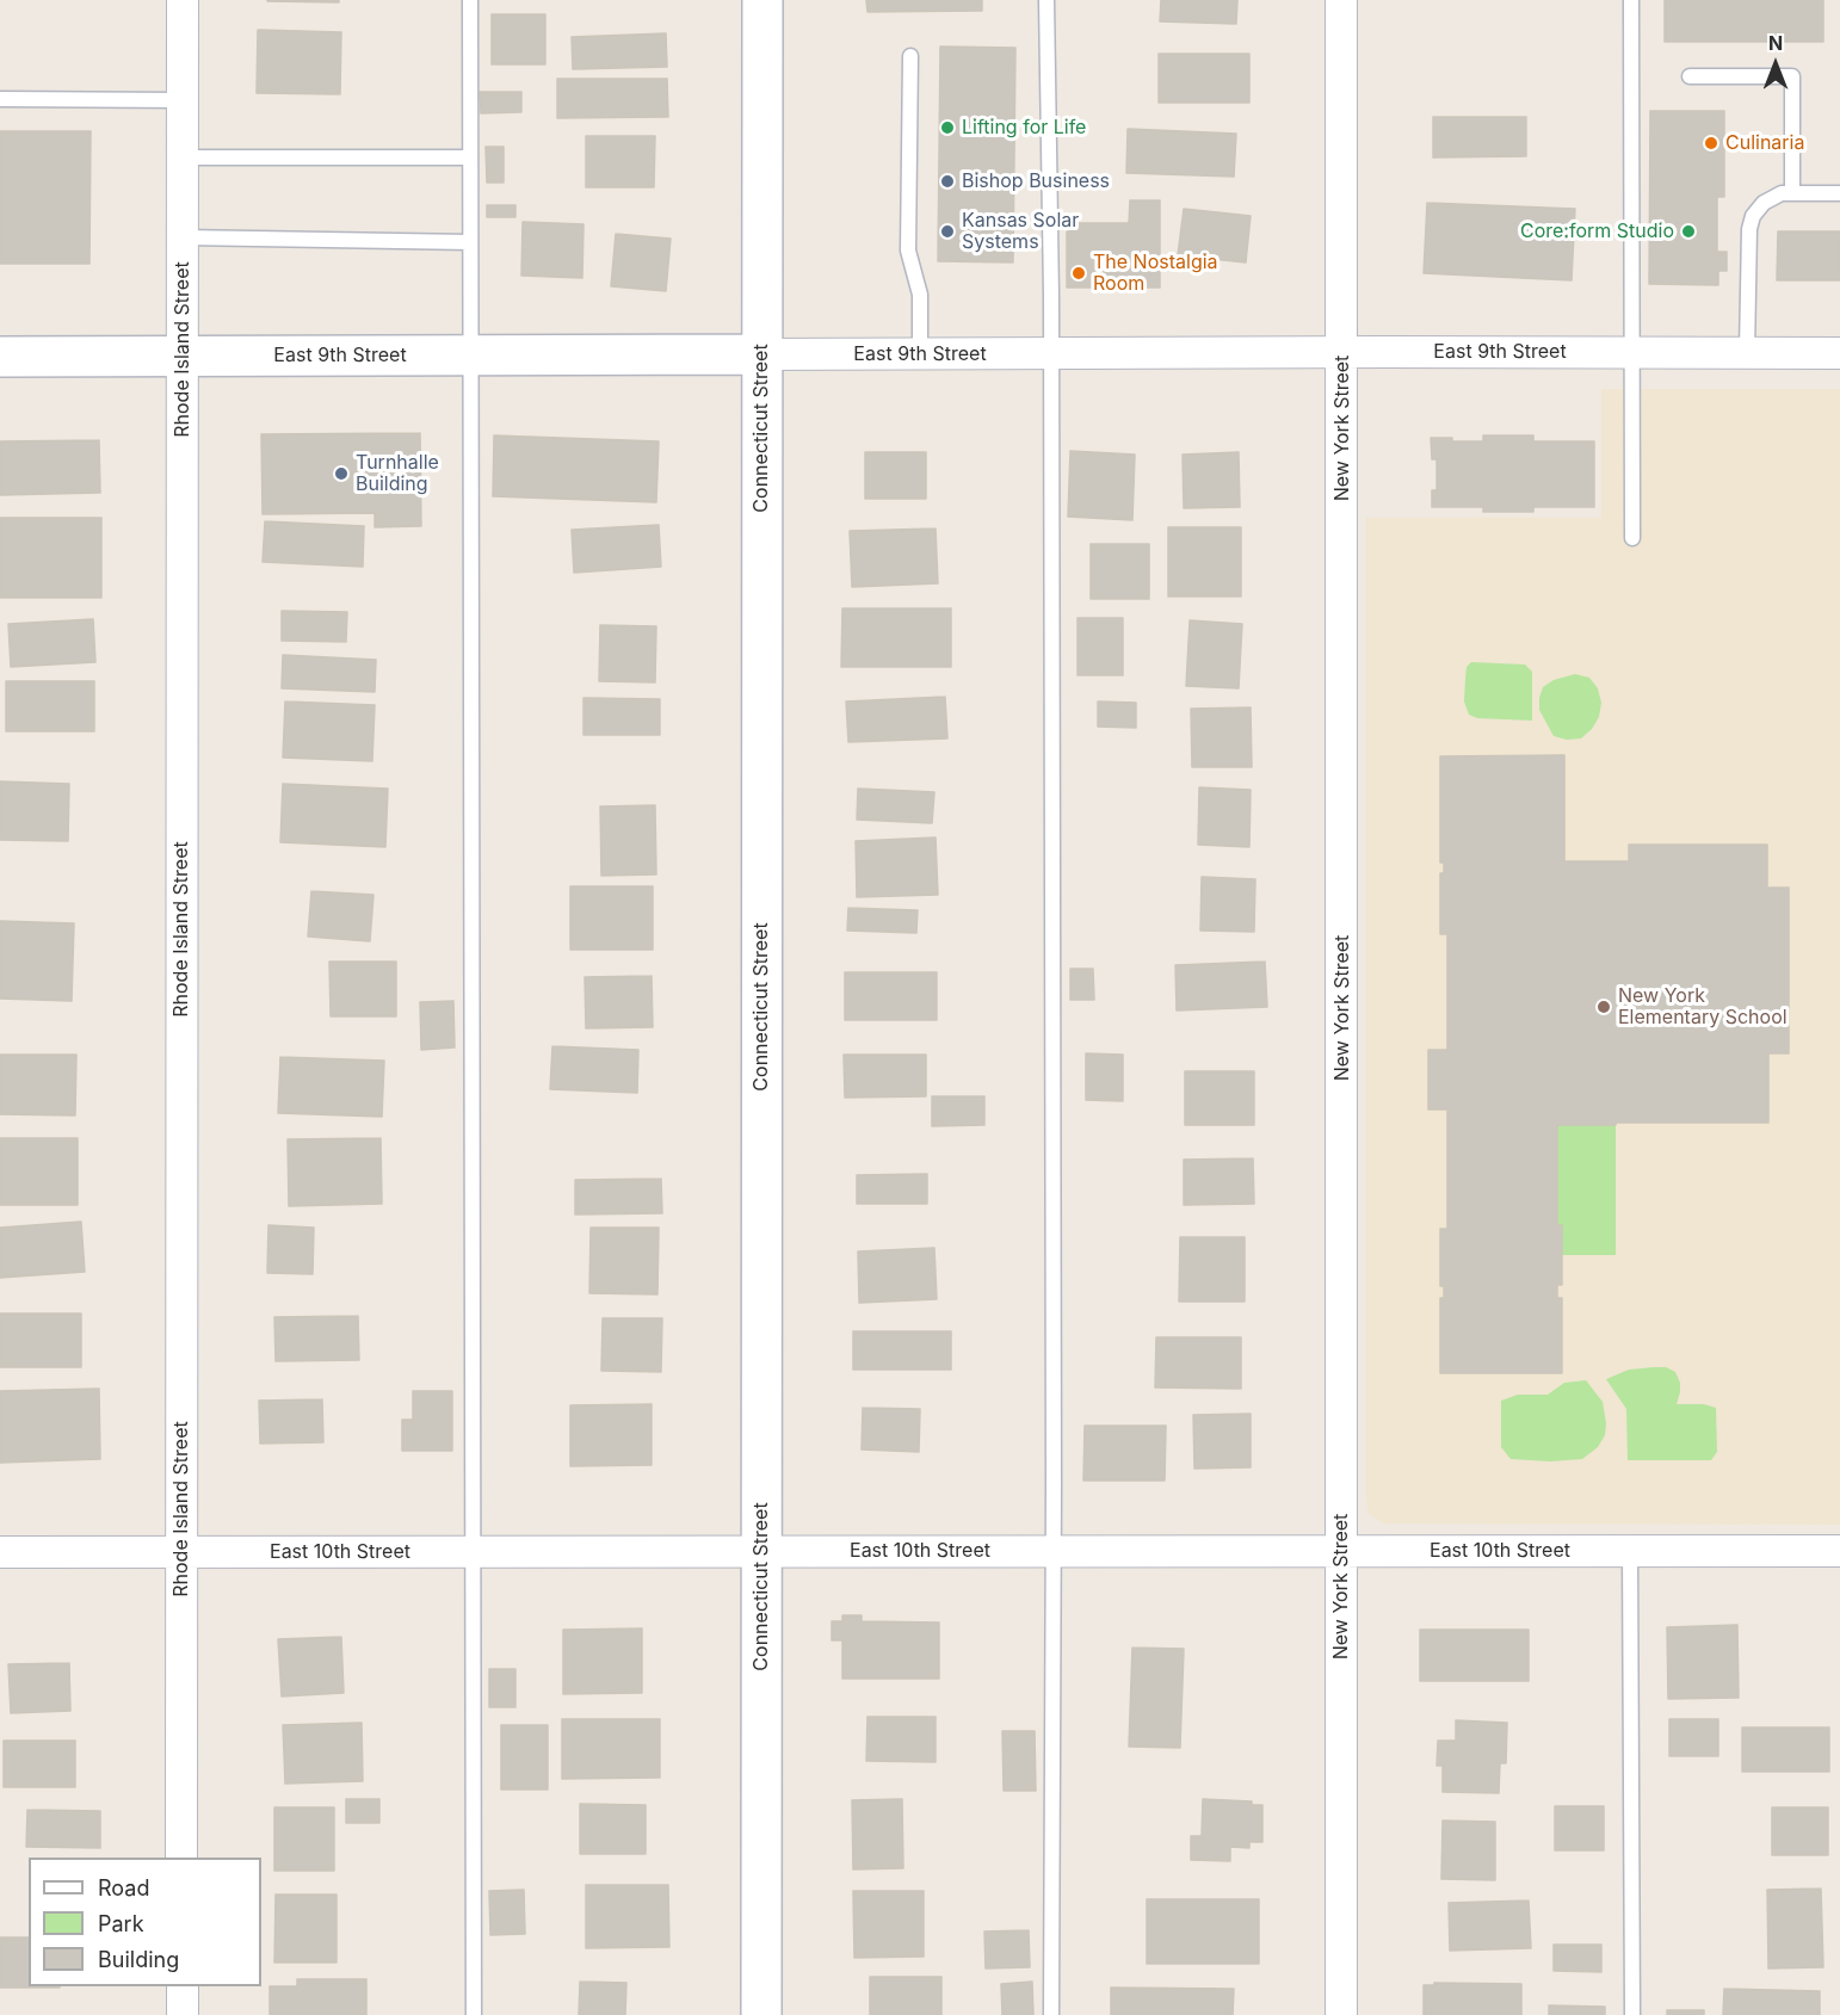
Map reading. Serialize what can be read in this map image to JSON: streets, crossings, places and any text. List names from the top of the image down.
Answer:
{
  "streets": {
    "street": [
      "Rhode Island Street",
      "East 9th Street",
      "Connecticut Street",
      "New York Street",
      "East 10th Street"
    ]
  },
  "crossings": [
    ["Rhode Island Street", "East 9th Street"],
    ["Rhode Island Street", "East 10th Street"],
    ["East 9th Street", "Connecticut Street"],
    ["East 9th Street", "New York Street"],
    ["Connecticut Street", "East 10th Street"],
    ["New York Street", "East 10th Street"]
  ],
  "places": [
    "Lifting for Life",
    "Culinaria",
    "Bishop Business",
    "Kansas Solar Systems",
    "Core:form Studio",
    "The Nostalgia Room",
    "Turnhalle Building",
    "New York Elementary School"
  ],
  "legend": ["Road", "Park", "Building"],
  "north": "top"
}
